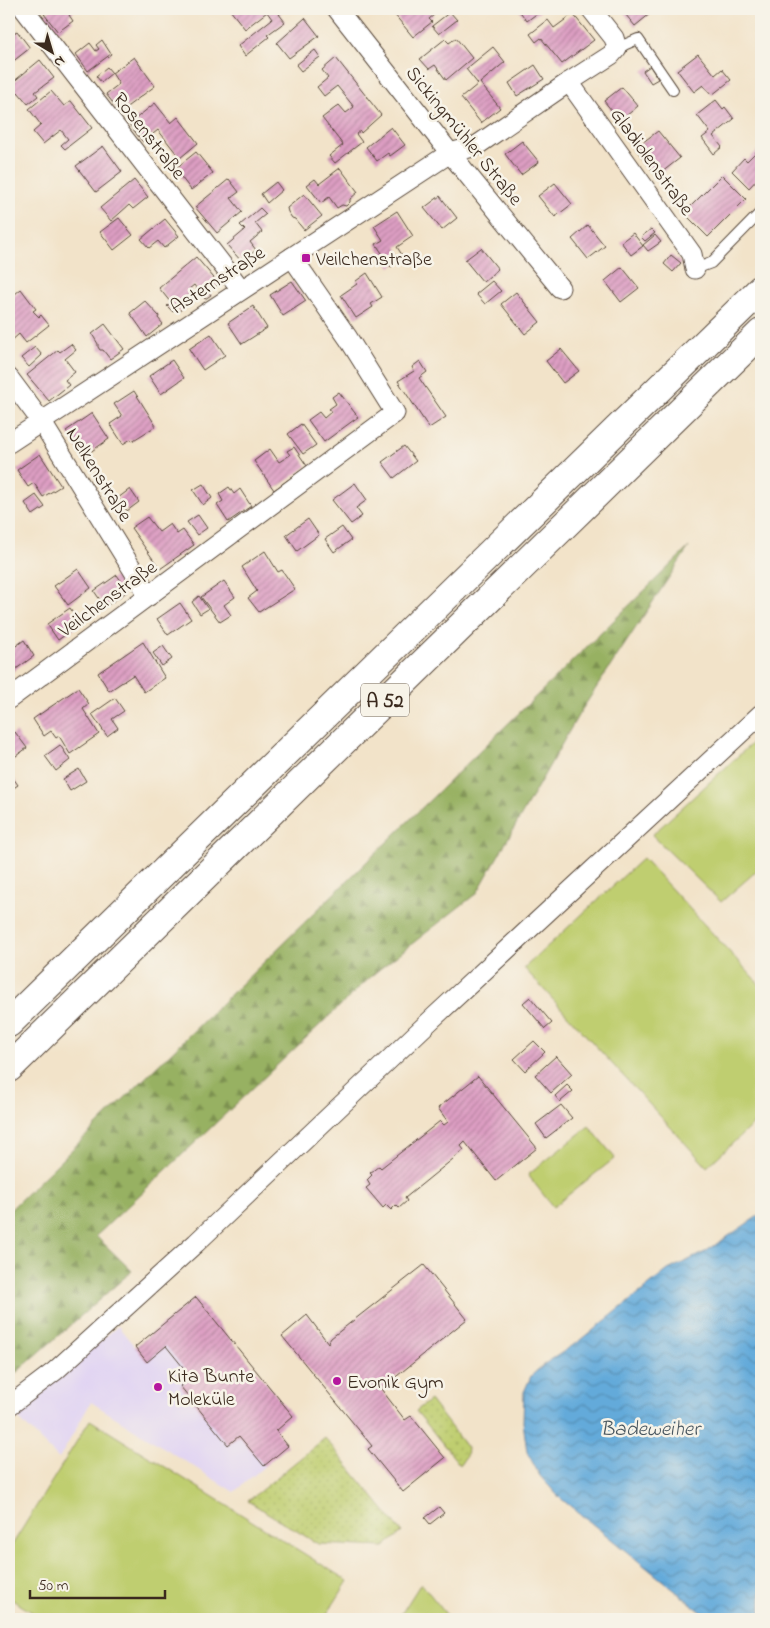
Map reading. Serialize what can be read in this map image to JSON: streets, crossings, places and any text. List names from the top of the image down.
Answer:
{
  "streets": {
    "highway": ["A 52"],
    "street": [
      "Rosenstraße",
      "Sickingmühler Straße",
      "Gladiolenstraße",
      "Asternstraße",
      "Nelkenstraße",
      "Veilchenstraße"
    ]
  },
  "crossings": [
    ["Rosenstraße", "Asternstraße"],
    ["Sickingmühler Straße", "Asternstraße"],
    ["Asternstraße", "Nelkenstraße"],
    ["Asternstraße", "Veilchenstraße"],
    ["Nelkenstraße", "Veilchenstraße"]
  ],
  "water": ["Badeweiher"],
  "places": {
    "transit": ["Veilchenstraße"],
    "other": ["Evonik Gym", "Kita Bunte Moleküle"]
  },
  "scale_bar": "50 m",
  "north": "bottom right"
}
